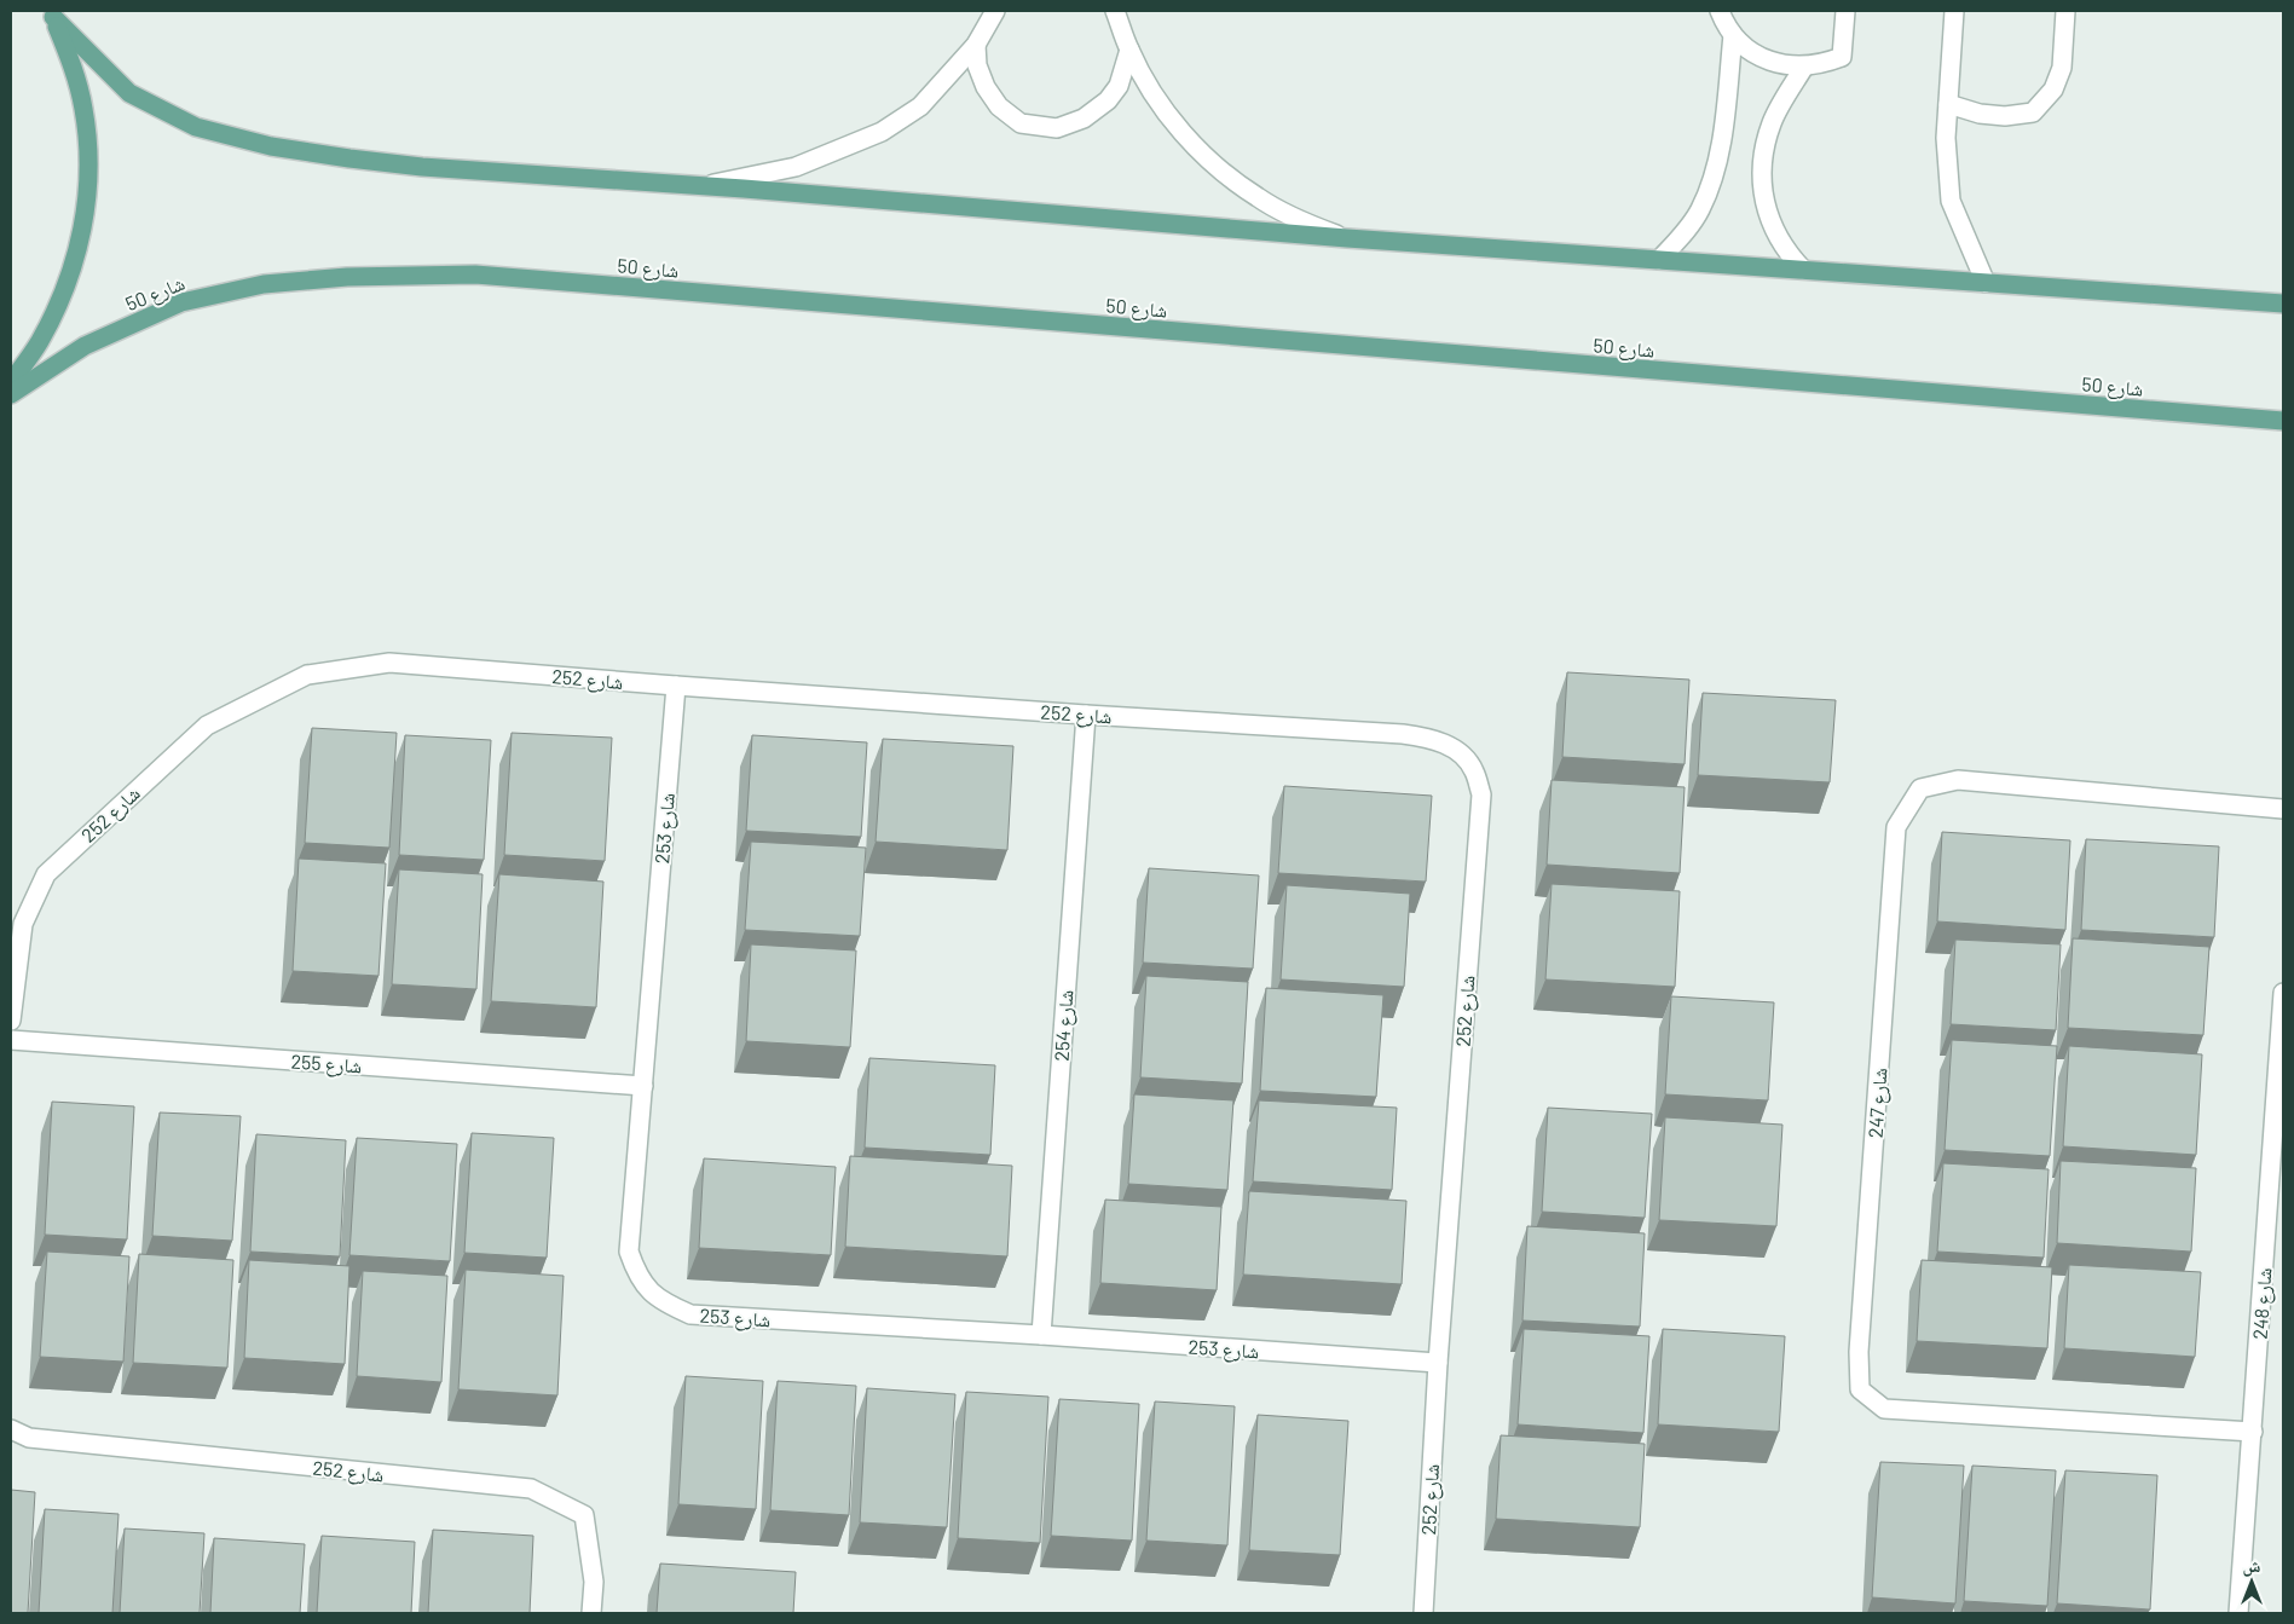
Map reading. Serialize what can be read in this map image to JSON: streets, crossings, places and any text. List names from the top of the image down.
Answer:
{
  "streets": {
    "main road": ["شارع 50"],
    "street": [
      "شارع 252",
      "شارع 253",
      "شارع 254",
      "شارع 255",
      "شارع 247",
      "شارع 248"
    ]
  },
  "crossings": [
    ["شارع 252", "شارع 253"],
    ["شارع 252", "شارع 254"],
    ["شارع 253", "شارع 254"],
    ["شارع 253", "شارع 255"],
    ["شارع 247", "شارع 248"]
  ],
  "north": "top"
}
